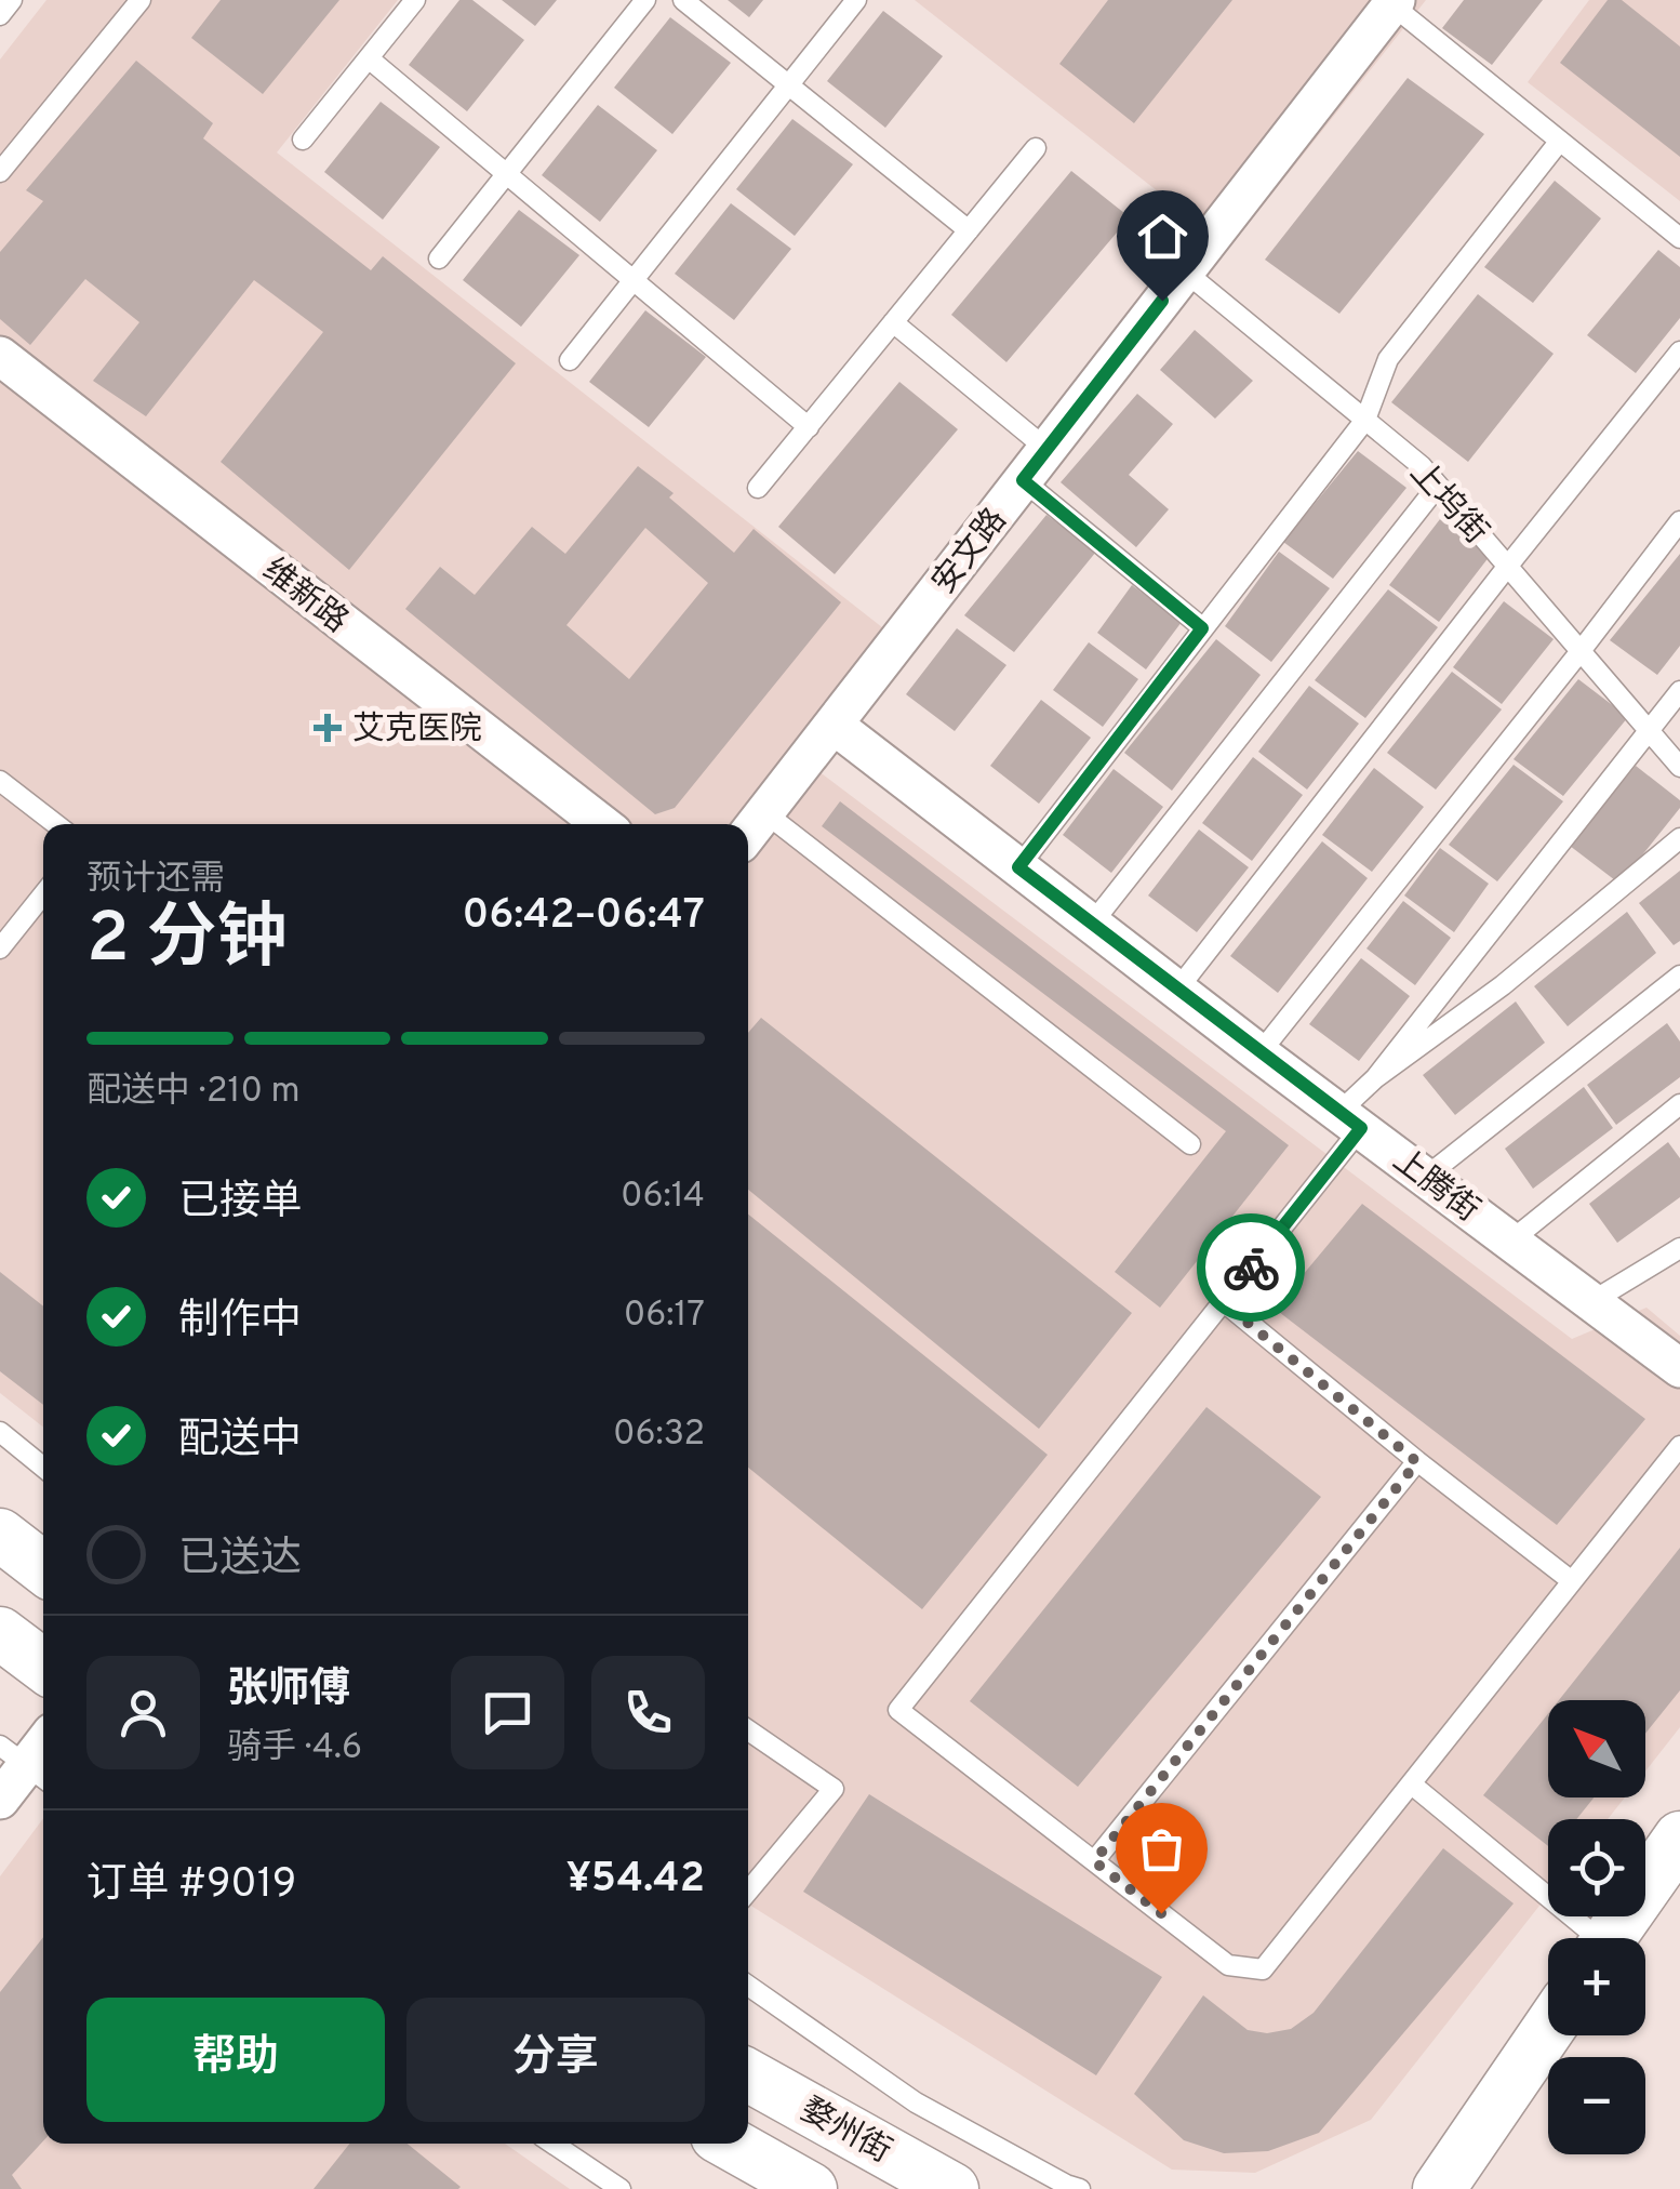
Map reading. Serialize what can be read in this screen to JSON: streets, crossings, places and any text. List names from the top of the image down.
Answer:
{
  "streets": {
    "main road": ["婺州街"],
    "street": ["安文路", "维新路", "上腾街"],
    "lane": ["上坞街"]
  },
  "crossings": [
    ["上坞街", "安文路"],
    ["安文路", "上腾街"]
  ],
  "places": {
    "health": ["艾克医院"]
  },
  "north": "top left",
  "page": {
    "heading": ["2 分钟", "预计还需", "06:42–06:47"],
    "panel": [
      "张师傅",
      "骑手 · 4.6",
      "订单 #9019",
      "¥54.42"
    ],
    "bar": "配送中 · 210 m",
    "list": [
      ["已接单", "06:14"],
      ["制作中", "06:17"],
      ["配送中", "06:32"],
      "已送达"
    ],
    "map_buttons": ["+", "−"],
    "buttons": ["帮助", "分享"]
  }
}
